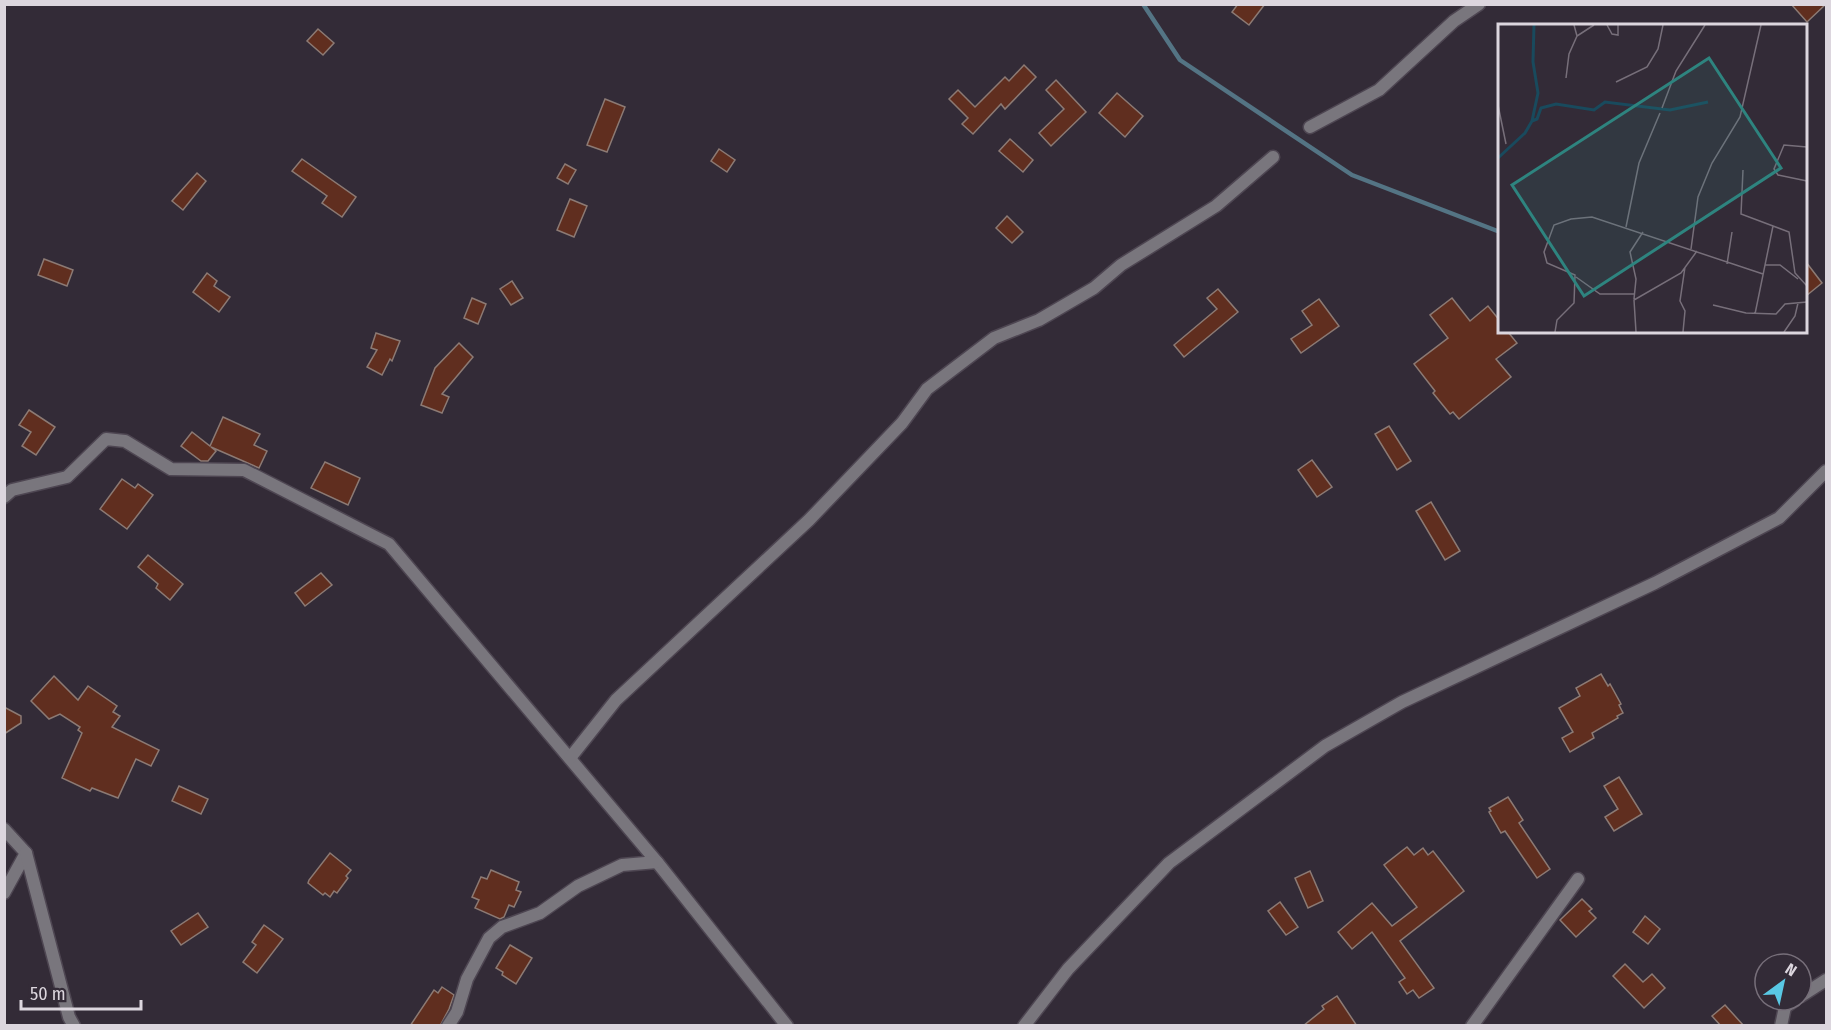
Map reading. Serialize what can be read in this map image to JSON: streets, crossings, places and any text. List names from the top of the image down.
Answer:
{
  "scale_bar": "50 m",
  "north": "top right"
}
